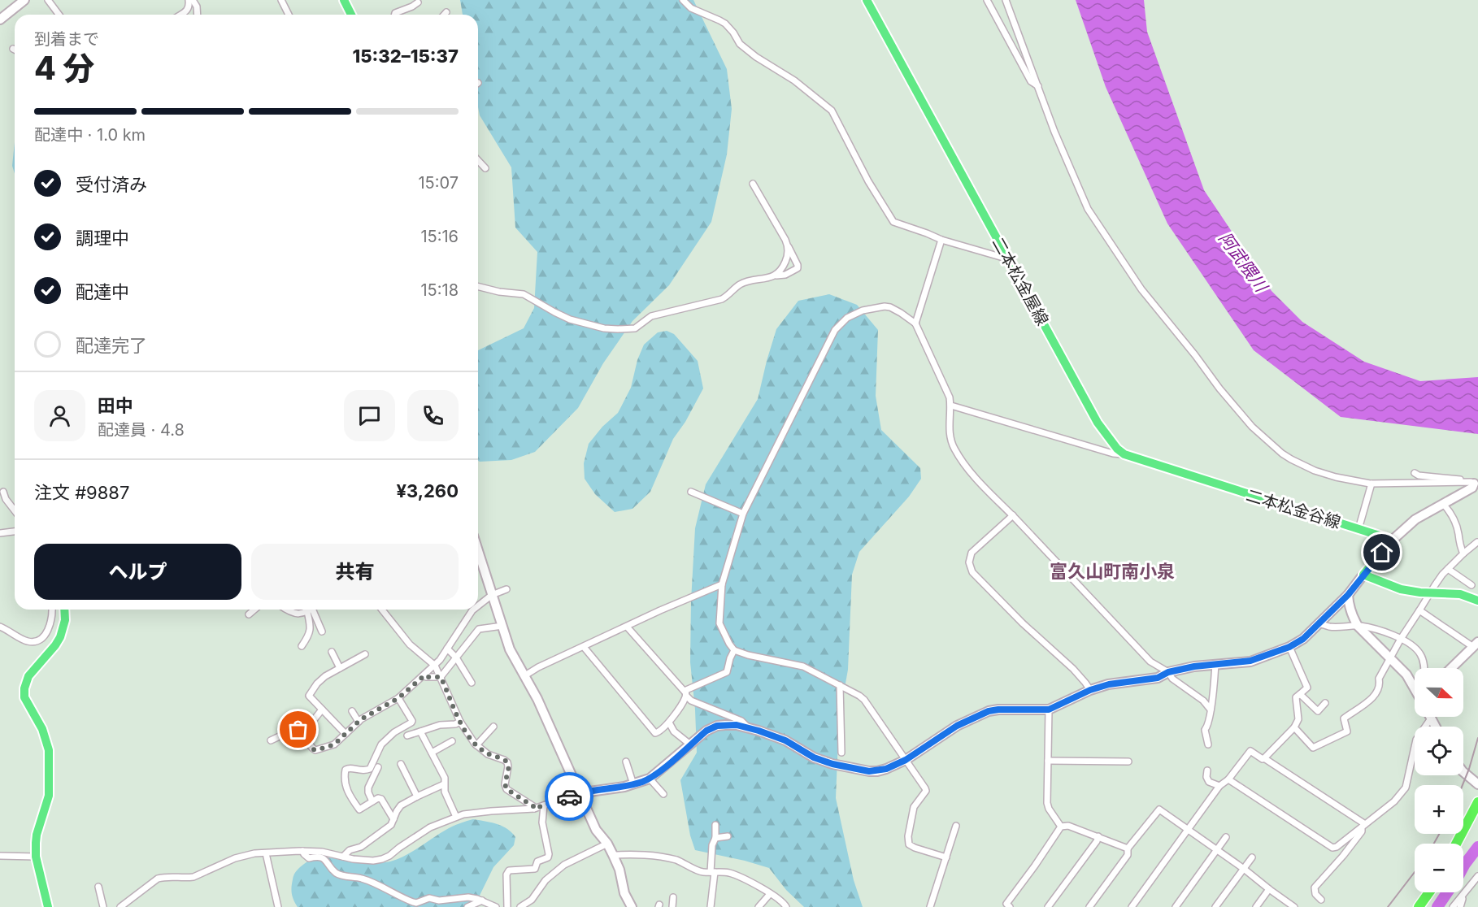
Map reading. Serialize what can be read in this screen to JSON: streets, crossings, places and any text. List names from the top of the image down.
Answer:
{
  "streets": {
    "main road": ["二本松金屋線", "二本松金谷線"]
  },
  "crossings": [
    ["二本松金屋線", "二本松金谷線"]
  ],
  "districts": ["富久山町南小泉"],
  "water": ["阿武隈川"],
  "north": "right",
  "page": {
    "heading": ["4 分", "到着まで", "15:32–15:37"],
    "panel": [
      "田中",
      "配達員 · 4.8",
      "注文 #9887",
      "¥3,260"
    ],
    "bar": "配達中 · 1.0 km",
    "list": [
      ["受付済み", "15:07"],
      ["調理中", "15:16"],
      ["配達中", "15:18"],
      "配達完了"
    ],
    "buttons": ["ヘルプ", "共有"],
    "map_buttons": ["+", "−"]
  }
}
